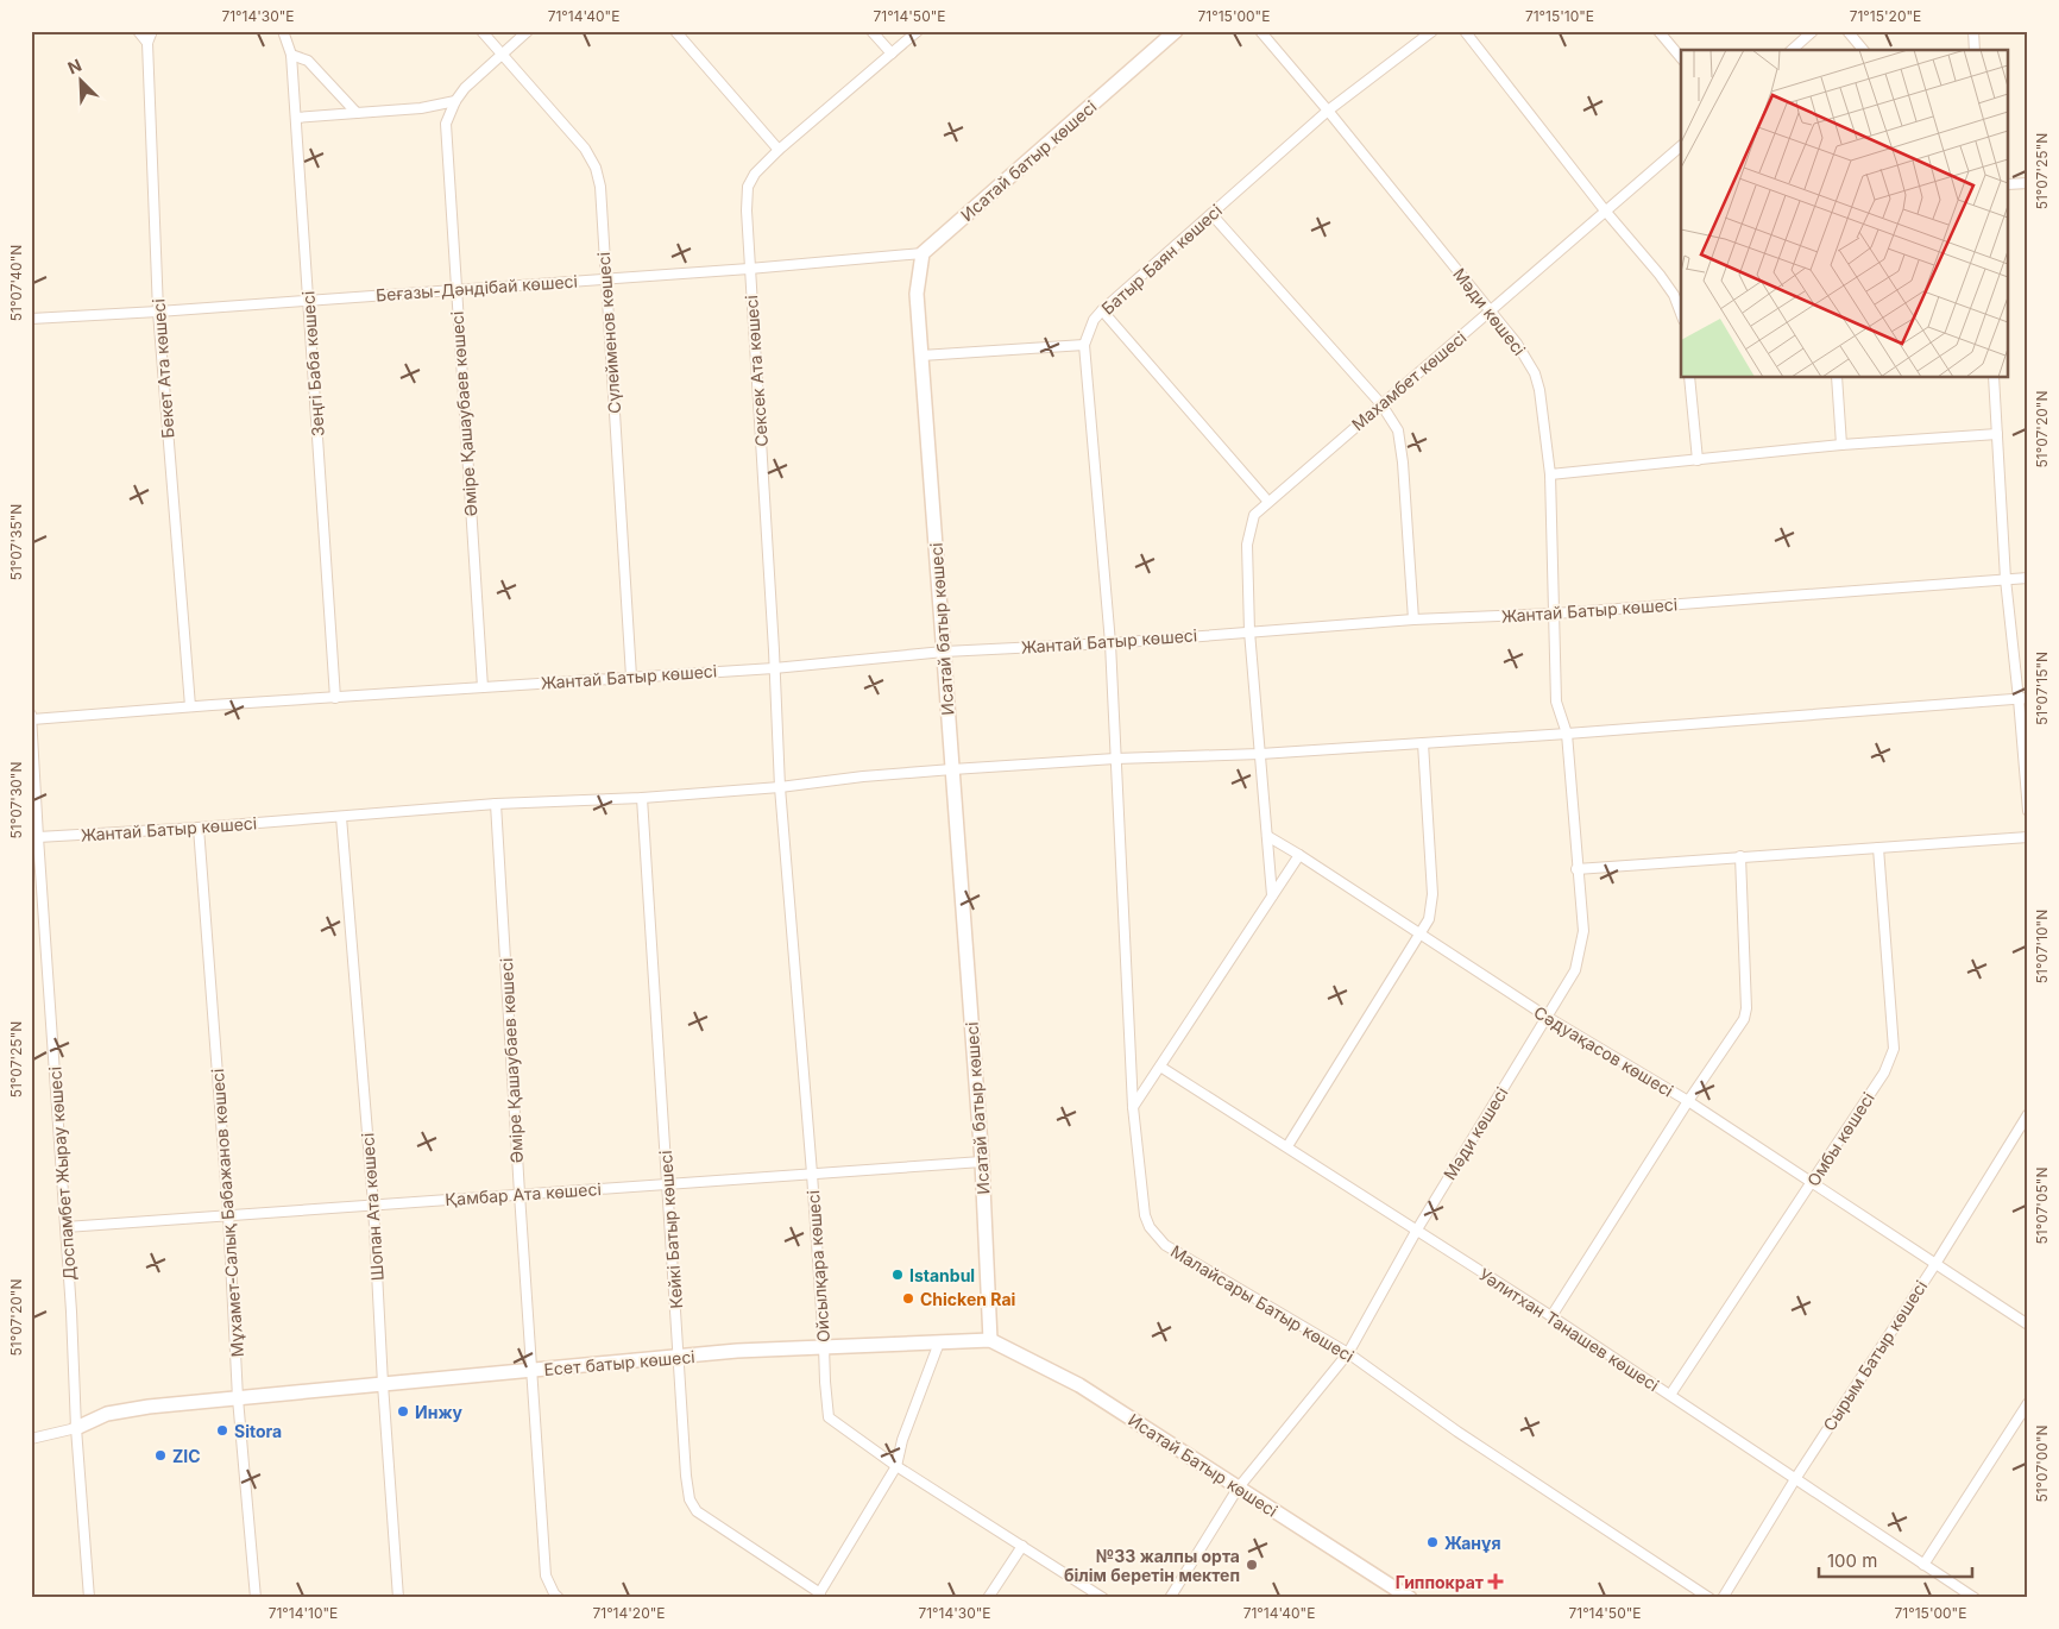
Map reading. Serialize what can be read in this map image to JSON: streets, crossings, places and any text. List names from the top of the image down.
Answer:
{
  "streets": {
    "street": [
      "Исатай батыр көшесі",
      "Батыр Баян көшесі",
      "Беғазы-Дәндібай көшесі",
      "Мәди көшесі",
      "Сүлейменов көшесі",
      "Зеңгі Баба көшесі",
      "Бекет Ата көшесі",
      "Сексек Ата көшесі",
      "Махамбет көшесі",
      "Әміре Қашаубаев көшесі",
      "Жантай Батыр көшесі",
      "Сәдуақасов көшесі",
      "Омбы көшесі",
      "Доспамбет Жырау көшесі",
      "Қамбар Ата көшесі",
      "Шопан Ата көшесі",
      "Мұхамет-Салық Бабажанов көшесі",
      "Кейкі Батыр көшесі",
      "Ойсылқара көшесі",
      "Малайсары Батыр көшесі",
      "Уәлитхан Танашев көшесі",
      "Сырым Батыр көшесі",
      "Есет батыр көшесі",
      "Исатай Батыр көшесі"
    ]
  },
  "crossings": [
    ["Исатай батыр көшесі", "Беғазы-Дәндібай көшесі"],
    ["Исатай батыр көшесі", "Жантай Батыр көшесі"],
    ["Исатай батыр көшесі", "Қамбар Ата көшесі"],
    ["Исатай батыр көшесі", "Есет батыр көшесі"],
    ["Исатай батыр көшесі", "Исатай Батыр көшесі"],
    ["Батыр Баян көшесі", "Мәди көшесі"],
    ["Батыр Баян көшесі", "Жантай Батыр көшесі"],
    ["Батыр Баян көшесі", "Малайсары Батыр көшесі"],
    ["Беғазы-Дәндібай көшесі", "Сүлейменов көшесі"],
    ["Беғазы-Дәндібай көшесі", "Зеңгі Баба көшесі"],
    ["Беғазы-Дәндібай көшесі", "Бекет Ата көшесі"],
    ["Беғазы-Дәндібай көшесі", "Сексек Ата көшесі"],
    ["Беғазы-Дәндібай көшесі", "Әміре Қашаубаев көшесі"],
    ["Мәди көшесі", "Махамбет көшесі"],
    ["Мәди көшесі", "Жантай Батыр көшесі"],
    ["Мәди көшесі", "Сәдуақасов көшесі"],
    ["Мәди көшесі", "Малайсары Батыр көшесі"],
    ["Мәди көшесі", "Уәлитхан Танашев көшесі"],
    ["Мәди көшесі", "Исатай Батыр көшесі"],
    ["Сүлейменов көшесі", "Әміре Қашаубаев көшесі"],
    ["Сүлейменов көшесі", "Жантай Батыр көшесі"],
    ["Зеңгі Баба көшесі", "Жантай Батыр көшесі"],
    ["Бекет Ата көшесі", "Жантай Батыр көшесі"],
    ["Сексек Ата көшесі", "Жантай Батыр көшесі"],
    ["Сексек Ата көшесі", "Ойсылқара көшесі"],
    ["Махамбет көшесі", "Жантай Батыр көшесі"],
    ["Махамбет көшесі", "Сәдуақасов көшесі"],
    ["Әміре Қашаубаев көшесі", "Жантай Батыр көшесі"],
    ["Әміре Қашаубаев көшесі", "Қамбар Ата көшесі"],
    ["Әміре Қашаубаев көшесі", "Есет батыр көшесі"],
    ["Жантай Батыр көшесі", "Доспамбет Жырау көшесі"],
    ["Жантай Батыр көшесі", "Шопан Ата көшесі"],
    ["Жантай Батыр көшесі", "Мұхамет-Салық Бабажанов көшесі"],
    ["Жантай Батыр көшесі", "Кейкі Батыр көшесі"],
    ["Жантай Батыр көшесі", "Ойсылқара көшесі"],
    ["Жантай Батыр көшесі", "Малайсары Батыр көшесі"],
    ["Сәдуақасов көшесі", "Омбы көшесі"],
    ["Сәдуақасов көшесі", "Сырым Батыр көшесі"],
    ["Омбы көшесі", "Уәлитхан Танашев көшесі"],
    ["Доспамбет Жырау көшесі", "Қамбар Ата көшесі"],
    ["Доспамбет Жырау көшесі", "Есет батыр көшесі"],
    ["Қамбар Ата көшесі", "Шопан Ата көшесі"],
    ["Қамбар Ата көшесі", "Мұхамет-Салық Бабажанов көшесі"],
    ["Қамбар Ата көшесі", "Кейкі Батыр көшесі"],
    ["Қамбар Ата көшесі", "Ойсылқара көшесі"],
    ["Шопан Ата көшесі", "Есет батыр көшесі"],
    ["Мұхамет-Салық Бабажанов көшесі", "Есет батыр көшесі"],
    ["Кейкі Батыр көшесі", "Есет батыр көшесі"],
    ["Ойсылқара көшесі", "Есет батыр көшесі"],
    ["Уәлитхан Танашев көшесі", "Сырым Батыр көшесі"],
    ["Есет батыр көшесі", "Исатай Батыр көшесі"]
  ],
  "places": {
    "other": [
      "Istanbul",
      "Chicken Rai",
      "Инжу",
      "Sitora",
      "ZIC",
      "Жанұя",
      "№33 жалпы орта білім беретін мектеп"
    ],
    "health": ["Гиппократ"]
  },
  "scale_bar": "100 m",
  "north": "top left",
  "coordinates": [
    "71°14'30\"E",
    "71°14'40\"E",
    "71°14'50\"E",
    "71°15'00\"E",
    "71°15'10\"E",
    "71°15'20\"E",
    "51°07'25\"N",
    "51°07'40\"N",
    "51°07'20\"N",
    "51°07'35\"N",
    "51°07'15\"N",
    "51°07'30\"N",
    "51°07'10\"N",
    "51°07'05\"N",
    "51°07'00\"N",
    "71°14'10\"E",
    "71°14'20\"E"
  ]
}
